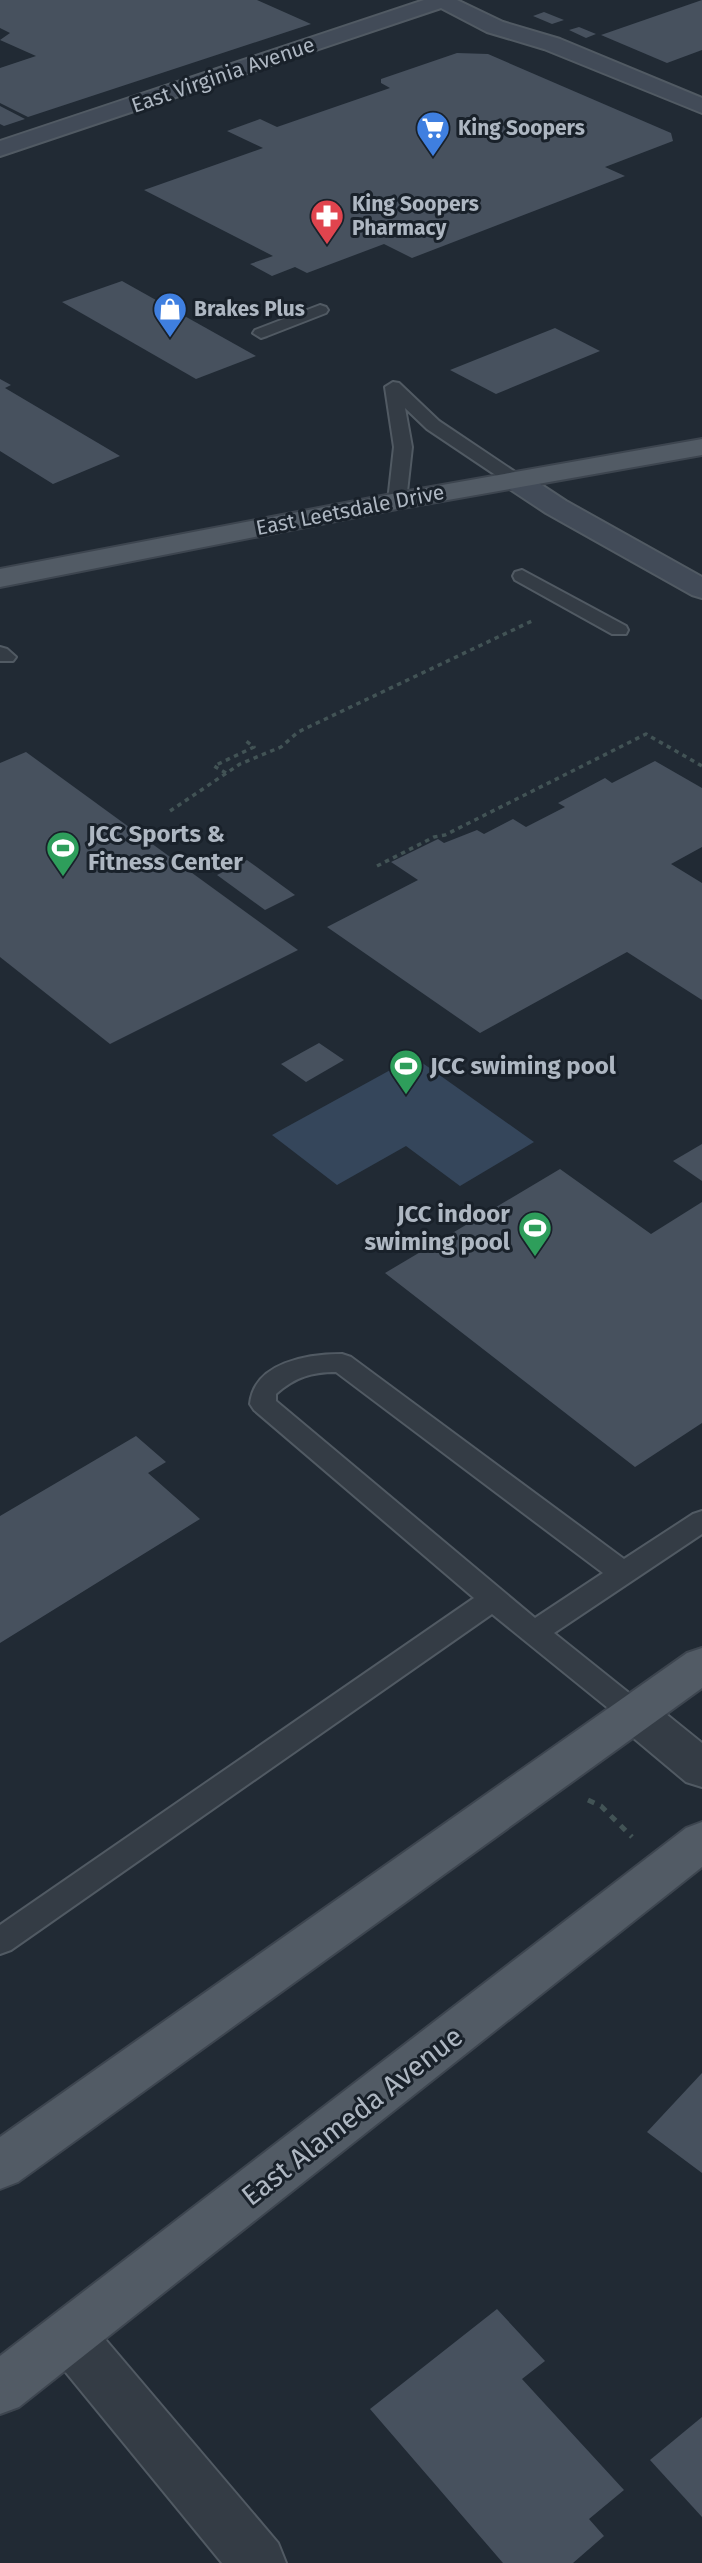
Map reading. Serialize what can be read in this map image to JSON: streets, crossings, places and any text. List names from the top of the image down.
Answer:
{
  "streets": {
    "main road": ["East Leetsdale Drive", "East Alameda Avenue"],
    "street": ["East Virginia Avenue"]
  },
  "places": {
    "supermarket": ["King Soopers"],
    "pharmacy": ["King Soopers Pharmacy"],
    "shop": ["Brakes Plus"],
    "sports": ["JCC Sports & Fitness Center", "JCC swiming pool", "JCC indoor swiming pool"]
  }
}
